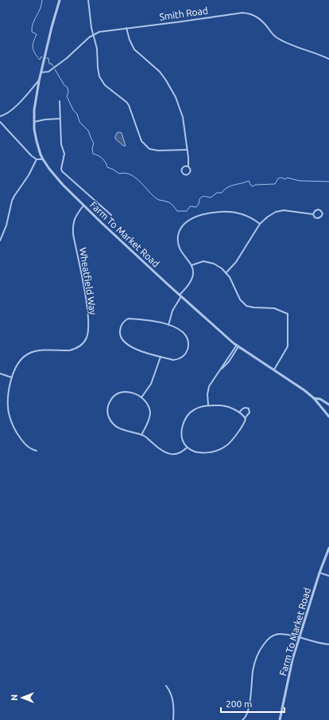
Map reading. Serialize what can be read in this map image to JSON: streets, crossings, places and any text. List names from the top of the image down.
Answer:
{
  "streets": {
    "street": ["Smith Road", "Farm To Market Road", "Wheatfield Way"]
  },
  "crossings": [
    ["Farm To Market Road", "Wheatfield Way"]
  ],
  "scale_bar": "200 m",
  "north": "left"
}
